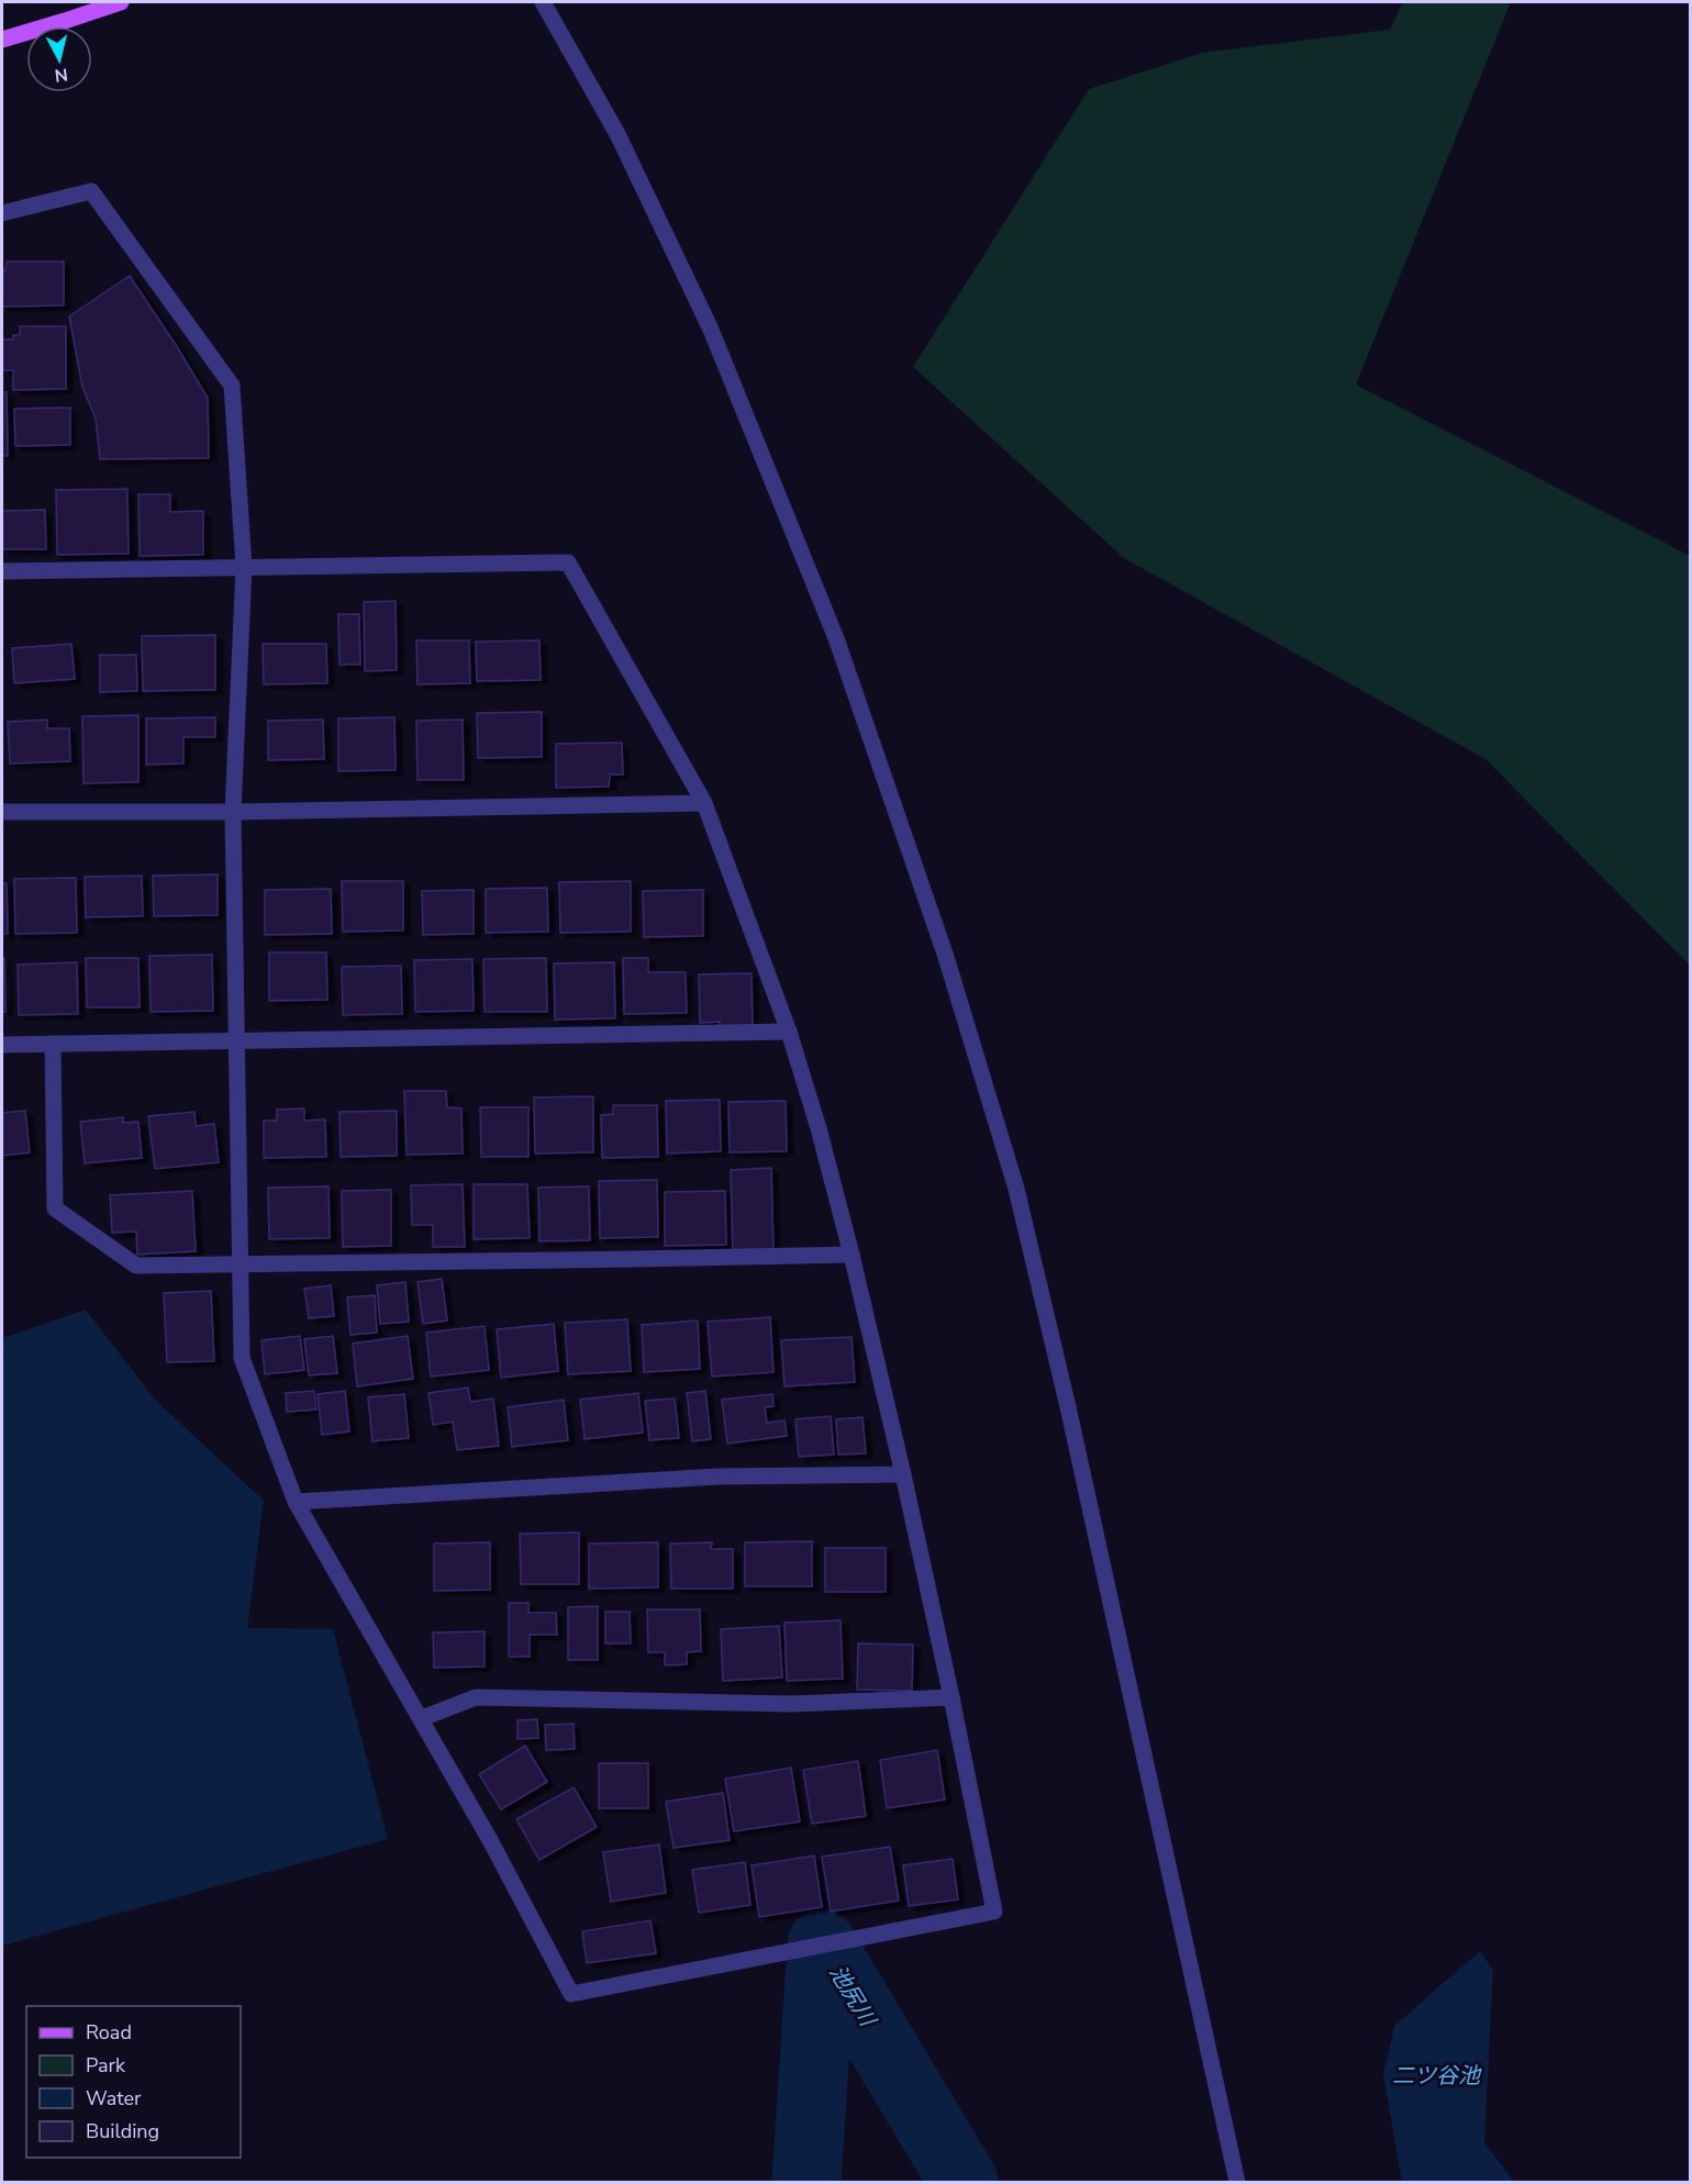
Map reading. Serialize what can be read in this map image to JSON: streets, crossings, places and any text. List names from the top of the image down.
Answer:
{
  "water": ["池尻川", "二ツ谷池"],
  "legend": [
    "Road",
    "Park",
    "Water",
    "Building"
  ],
  "north": "bottom"
}
